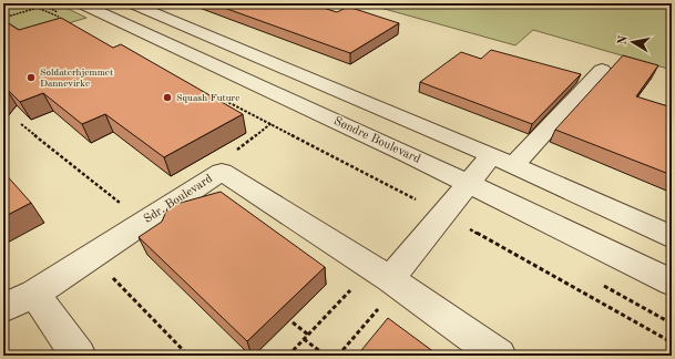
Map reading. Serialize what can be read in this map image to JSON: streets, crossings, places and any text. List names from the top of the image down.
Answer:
{
  "streets": {
    "street": ["Søndre Boulevard", "Sdr. Boulevard"]
  },
  "places": ["Soldaterhjemmet Dannevirke", "Squash Future"],
  "north": "left"
}
